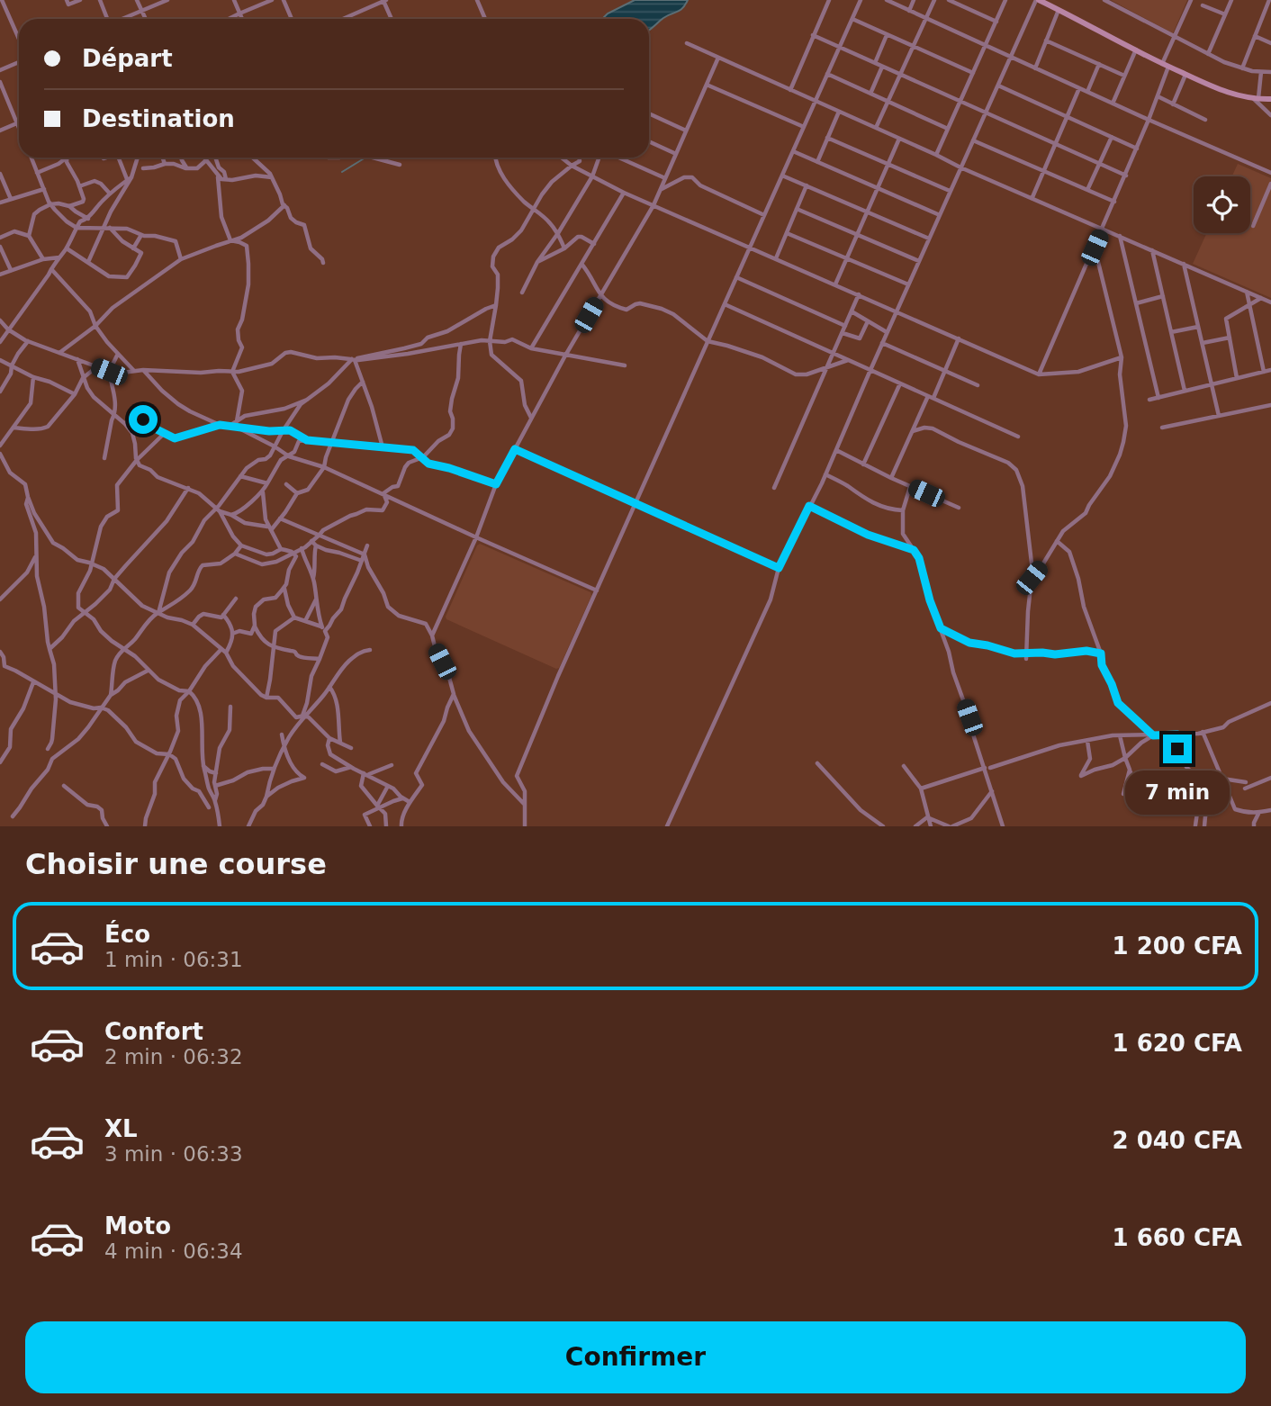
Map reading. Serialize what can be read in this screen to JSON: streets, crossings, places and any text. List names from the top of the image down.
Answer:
{
  "page": {
    "banner": ["Départ", "Destination"],
    "bubble": "7 min",
    "heading": "Choisir une course",
    "list": [
      {
        "name": "Éco",
        "note": "1 min · 06:31",
        "value": "1 200 CFA"
      },
      {
        "name": "Confort",
        "note": "2 min · 06:32",
        "value": "1 620 CFA"
      },
      {
        "name": "XL",
        "note": "3 min · 06:33",
        "value": "2 040 CFA"
      },
      {
        "name": "Moto",
        "note": "4 min · 06:34",
        "value": "1 660 CFA"
      }
    ],
    "buttons": "Confirmer"
  }
}
